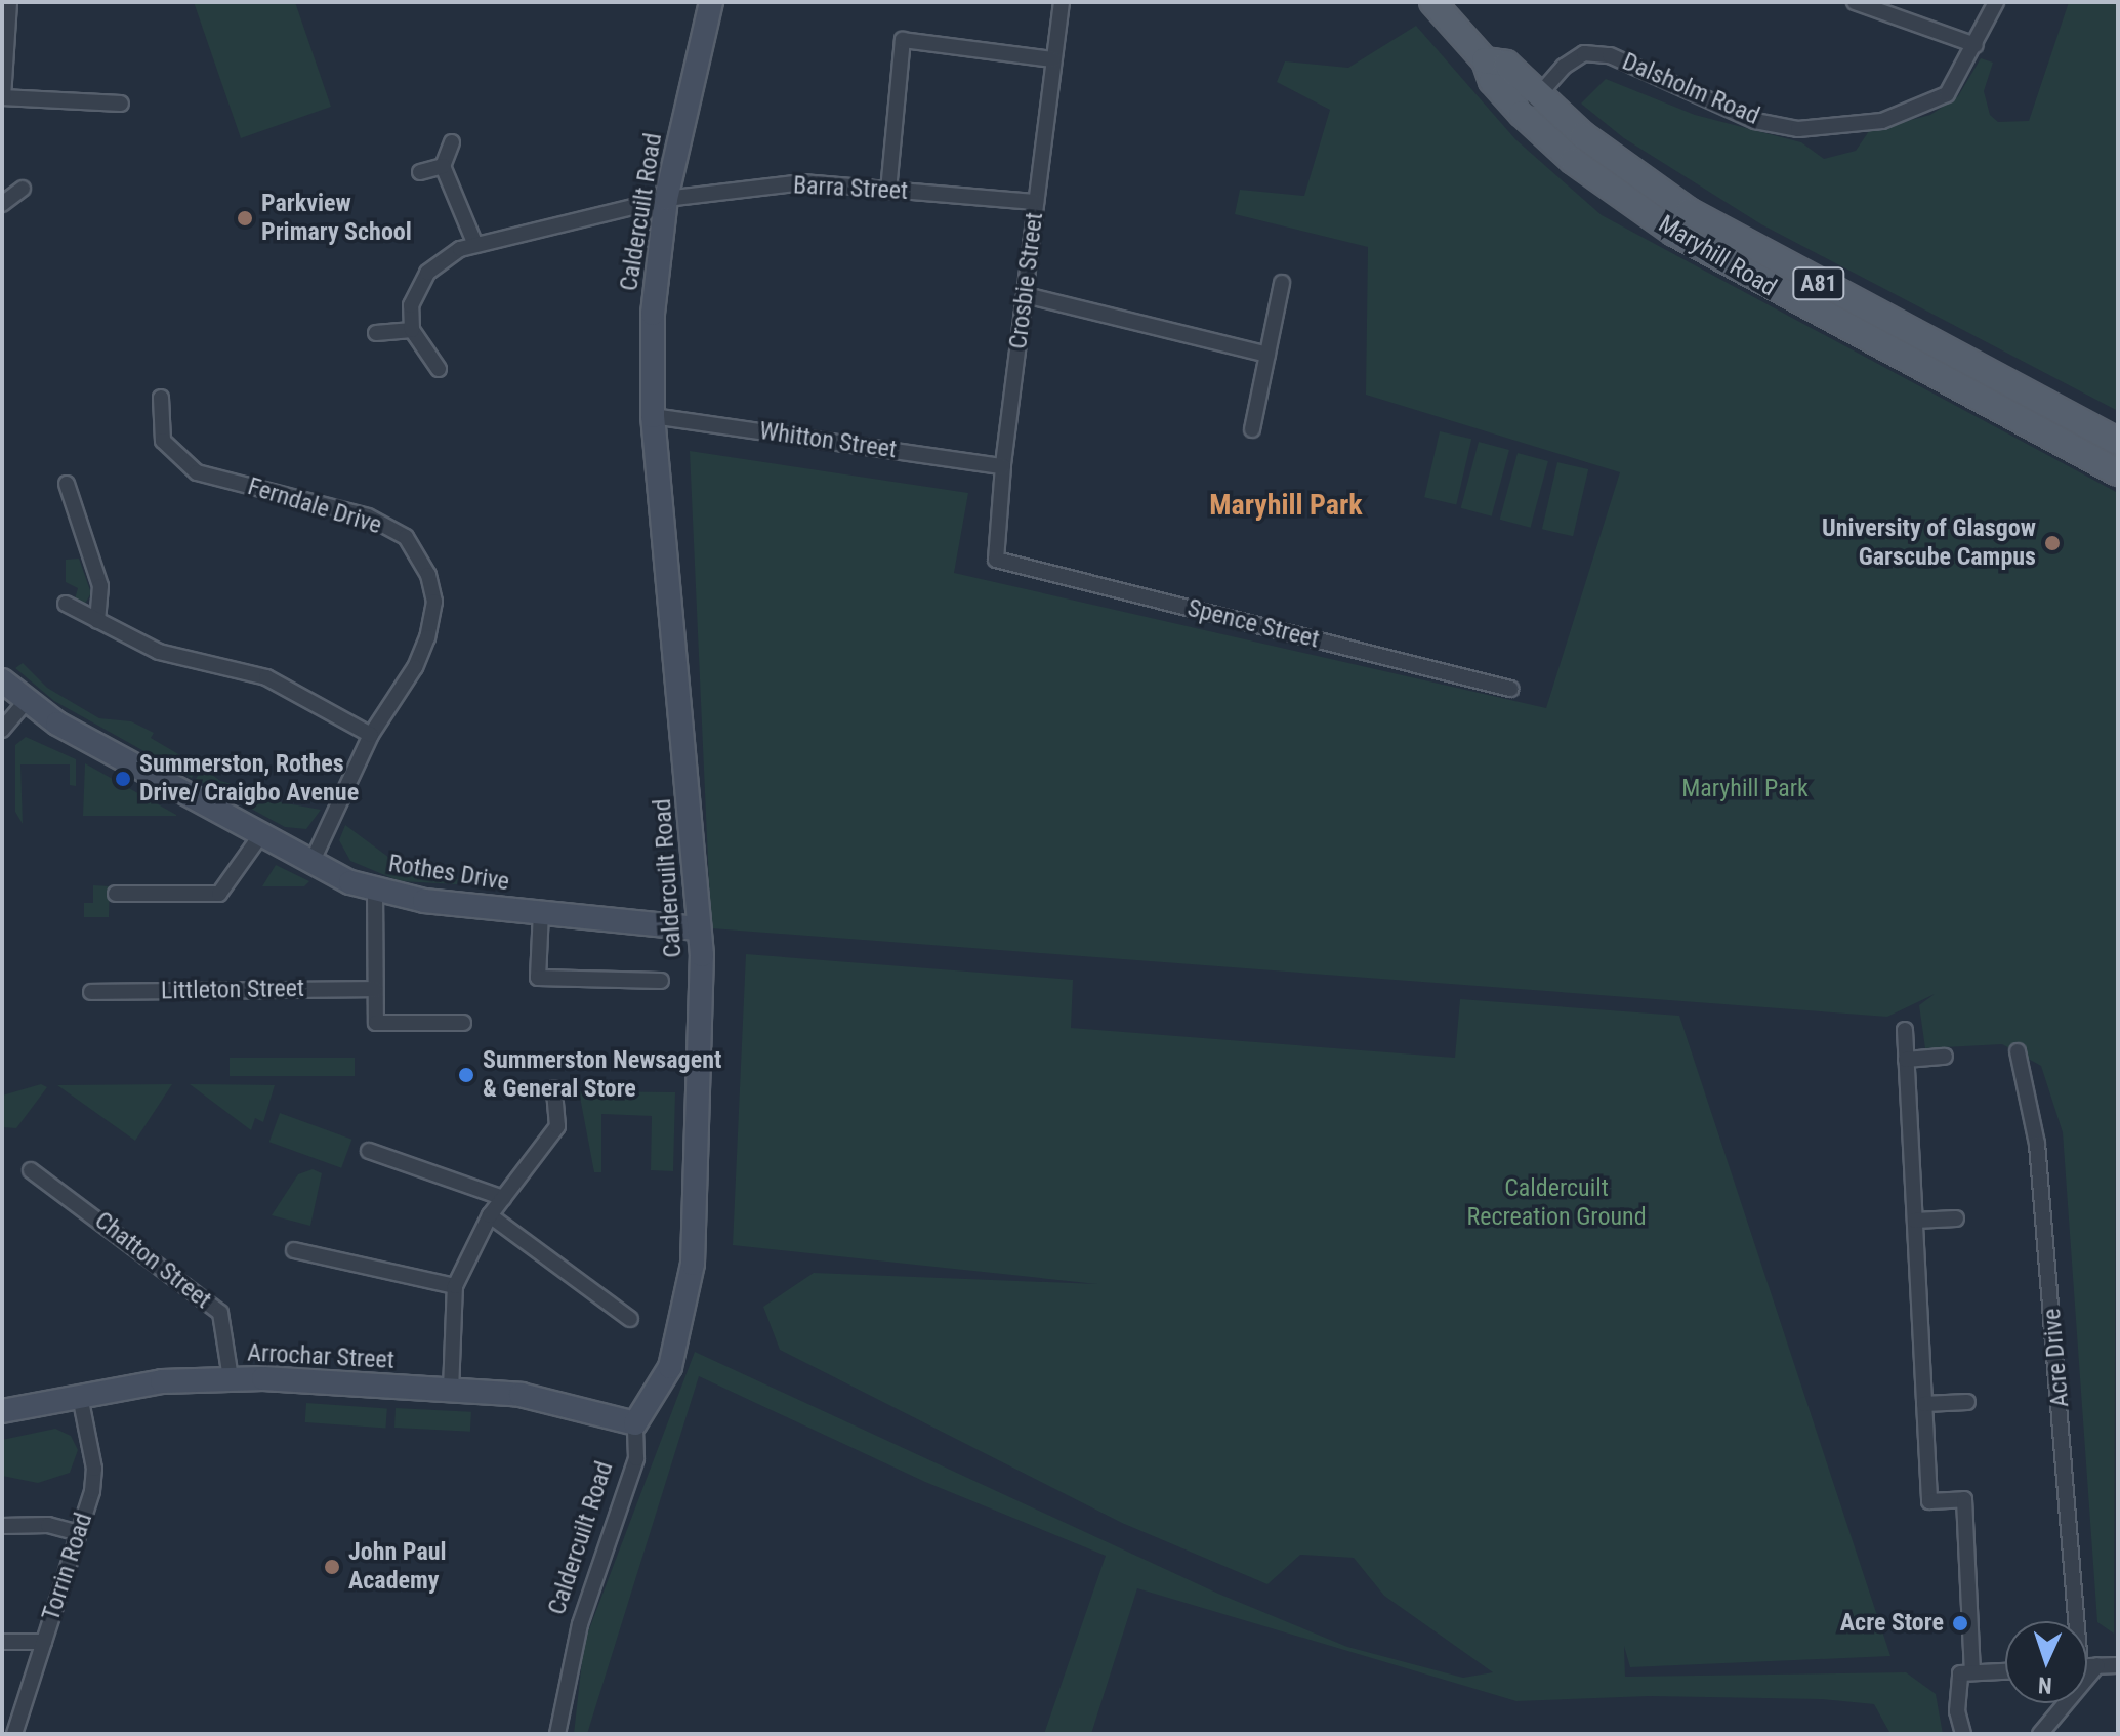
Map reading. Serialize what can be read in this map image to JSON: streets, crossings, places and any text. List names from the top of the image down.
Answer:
{
  "streets": {
    "main road": ["Maryhill Road", "A81"],
    "street": [
      "Dalsholm Road",
      "Barra Street",
      "Caldercuilt Road",
      "Crosbie Street",
      "Whitton Street",
      "Ferndale Drive",
      "Spence Street",
      "Rothes Drive",
      "Littleton Street",
      "Chatton Street",
      "Arrochar Street",
      "Acre Drive",
      "Torrin Road"
    ]
  },
  "crossings": [
    ["Dalsholm Road", "Maryhill Road"],
    ["Barra Street", "Caldercuilt Road"],
    ["Barra Street", "Crosbie Street"],
    ["Caldercuilt Road", "Whitton Street"],
    ["Caldercuilt Road", "Rothes Drive"],
    ["Caldercuilt Road", "Arrochar Street"],
    ["Crosbie Street", "Whitton Street"],
    ["Crosbie Street", "Spence Street"],
    ["Ferndale Drive", "Rothes Drive"],
    ["Chatton Street", "Arrochar Street"],
    ["Arrochar Street", "Torrin Road"]
  ],
  "districts": ["Maryhill Park"],
  "parks": ["Maryhill Park", "Caldercuilt Recreation Ground"],
  "places": [
    "Parkview Primary School",
    "University of Glasgow Garscube Campus",
    "Summerston, Rothes Drive/ Craigbo Avenue",
    "Summerston Newsagent & General Store",
    "John Paul Academy",
    "Acre Store"
  ],
  "north": "bottom"
}
